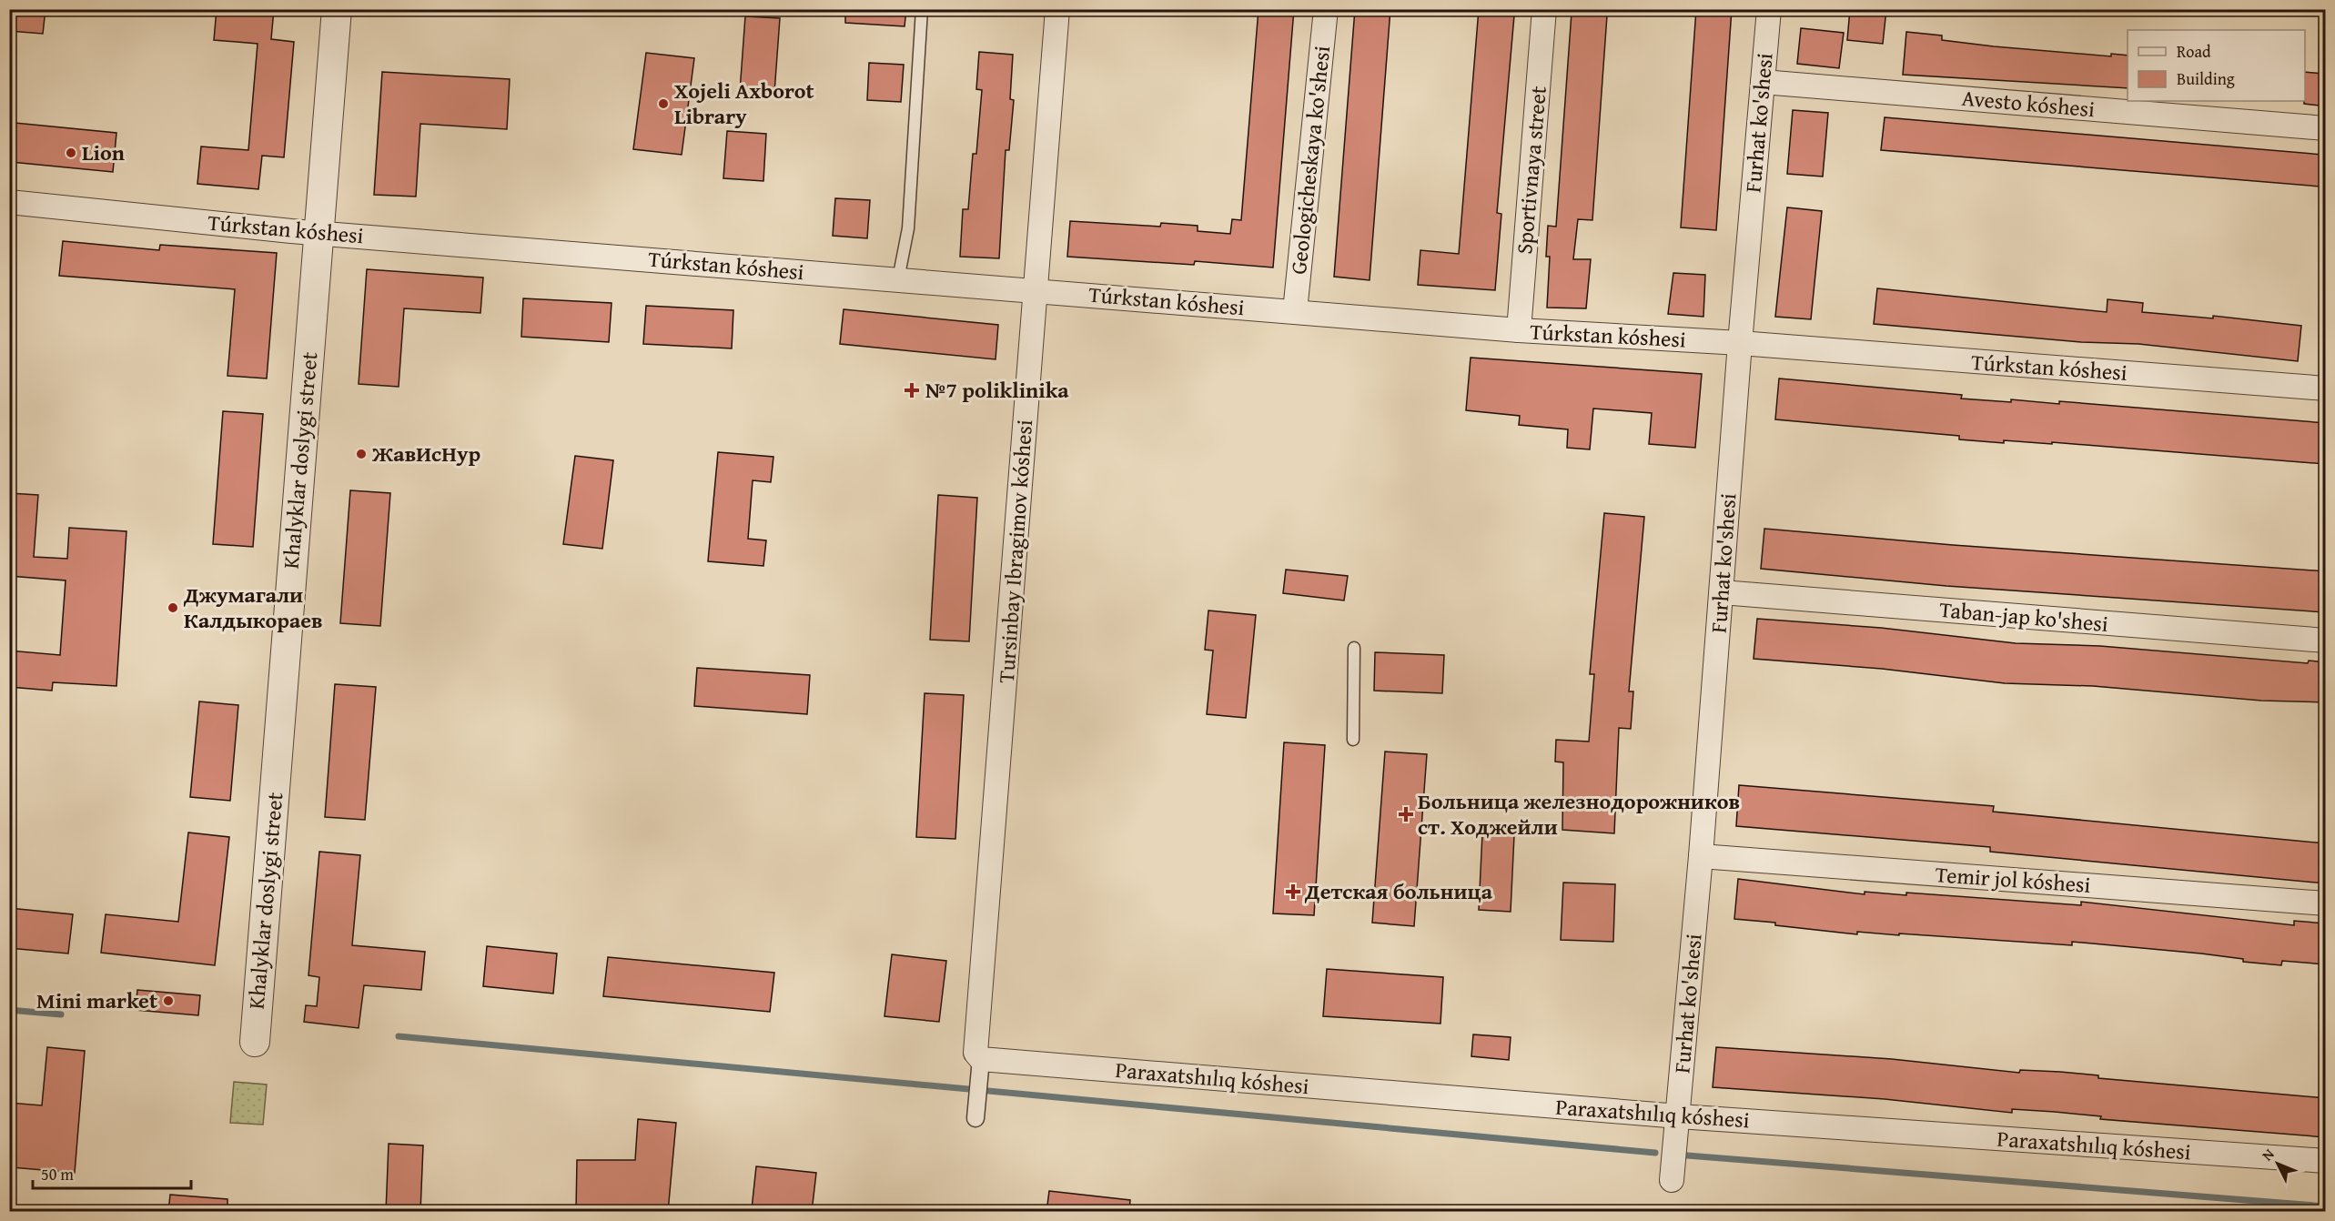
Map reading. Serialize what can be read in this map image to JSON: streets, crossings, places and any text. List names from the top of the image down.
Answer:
{
  "streets": {
    "street": [
      "Avesto kóshesi",
      "Furhat ko'shesi",
      "Geologicheskaya ko'shesi",
      "Sportivnaya street",
      "Túrkstan kóshesi",
      "Khalyklar doslygi street",
      "Tursinbay Ibragimov kóshesi",
      "Taban-jap ko'shesi",
      "Temir jol kóshesi",
      "Paraxatshılıq kóshesi"
    ]
  },
  "crossings": [
    ["Avesto kóshesi", "Furhat ko'shesi"],
    ["Furhat ko'shesi", "Túrkstan kóshesi"],
    ["Furhat ko'shesi", "Taban-jap ko'shesi"],
    ["Furhat ko'shesi", "Temir jol kóshesi"],
    ["Furhat ko'shesi", "Paraxatshılıq kóshesi"],
    ["Geologicheskaya ko'shesi", "Túrkstan kóshesi"],
    ["Sportivnaya street", "Túrkstan kóshesi"],
    ["Túrkstan kóshesi", "Khalyklar doslygi street"],
    ["Túrkstan kóshesi", "Tursinbay Ibragimov kóshesi"],
    ["Tursinbay Ibragimov kóshesi", "Paraxatshılıq kóshesi"]
  ],
  "places": {
    "other": [
      "Xojeli Axborot Library",
      "Lion",
      "ЖавИсНур",
      "Джумагали Калдыкораев",
      "Mini market"
    ],
    "health": ["№7 poliklinika", "Больница железнодорожников ст. Ходжейли", "Детская больница"]
  },
  "legend": ["Road", "Building"],
  "scale_bar": "50 m",
  "north": "top left"
}
